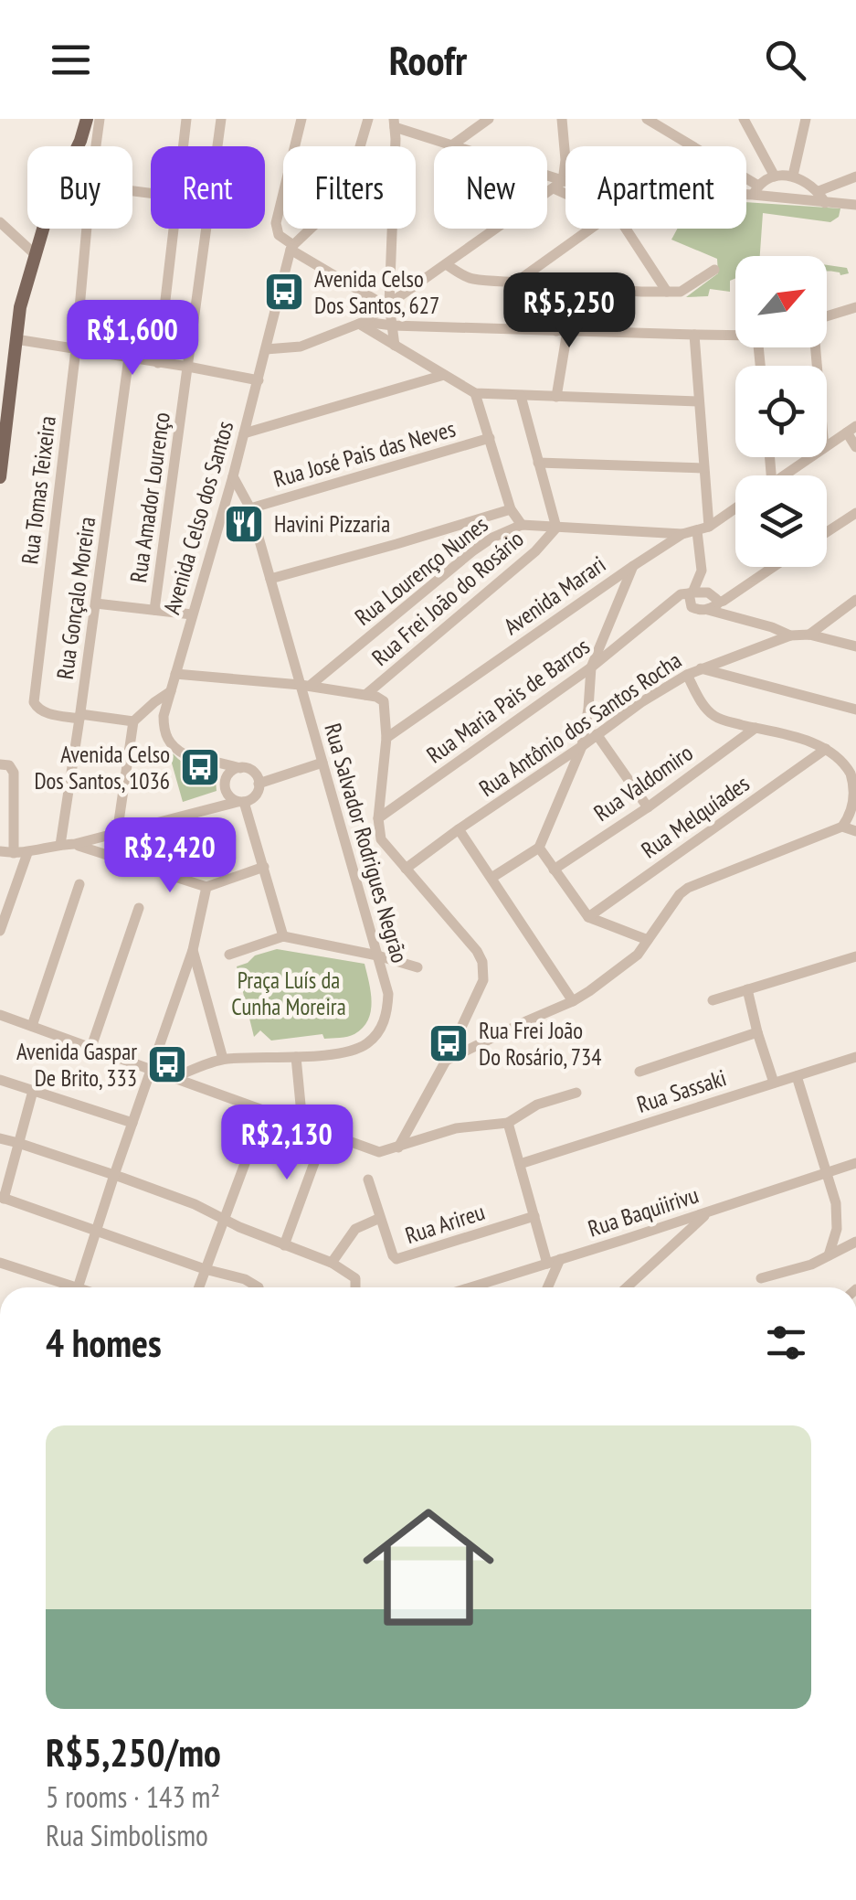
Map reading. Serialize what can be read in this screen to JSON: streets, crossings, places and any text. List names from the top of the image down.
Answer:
{
  "streets": {
    "street": [
      "Rua José Pais das Neves",
      "Rua Tomas Teixeira",
      "Rua Amador Lourenço",
      "Avenida Celso dos Santos",
      "Rua Lourenço Nunes",
      "Avenida Marari",
      "Rua Gonçalo Moreira",
      "Rua Frei João do Rosário",
      "Rua Maria Pais de Barros",
      "Rua Antônio dos Santos Rocha",
      "Rua Valdomiro",
      "Rua Melquíades",
      "Rua Salvador Rodrigues Negrão",
      "Rua Sassaki",
      "Rua Baquiirivu",
      "Rua Arireu"
    ]
  },
  "crossings": [
    ["Rua José Pais das Neves", "Rua Salvador Rodrigues Negrão"],
    ["Rua Tomas Teixeira", "Rua Gonçalo Moreira"],
    ["Avenida Celso dos Santos", "Rua Salvador Rodrigues Negrão"],
    ["Rua Lourenço Nunes", "Avenida Marari"],
    ["Rua Lourenço Nunes", "Rua Frei João do Rosário"],
    ["Rua Lourenço Nunes", "Rua Salvador Rodrigues Negrão"],
    ["Avenida Marari", "Rua Frei João do Rosário"],
    ["Rua Frei João do Rosário", "Rua Maria Pais de Barros"]
  ],
  "parks": ["Praça Luís da Cunha Moreira"],
  "places": {
    "bus stop": [
      "Avenida Celso Dos Santos, 627",
      "Avenida Celso Dos Santos, 1036",
      "Rua Frei João Do Rosário, 734",
      "Avenida Gaspar De Brito, 333"
    ],
    "restaurant": ["Havini Pizzaria"]
  },
  "north": "top right",
  "page": {
    "header": "Roofr",
    "chip": [
      "Buy",
      "Rent",
      "Filters",
      "New",
      "Apartment"
    ],
    "price": [
      "R$5,250",
      "R$1,600",
      "R$2,420",
      "R$2,130"
    ],
    "heading": "4 homes",
    "list": [
      {
        "name": "R$5,250/mo",
        "note": "5 rooms · 143 m² · Rua Simbolismo"
      }
    ]
  }
}
